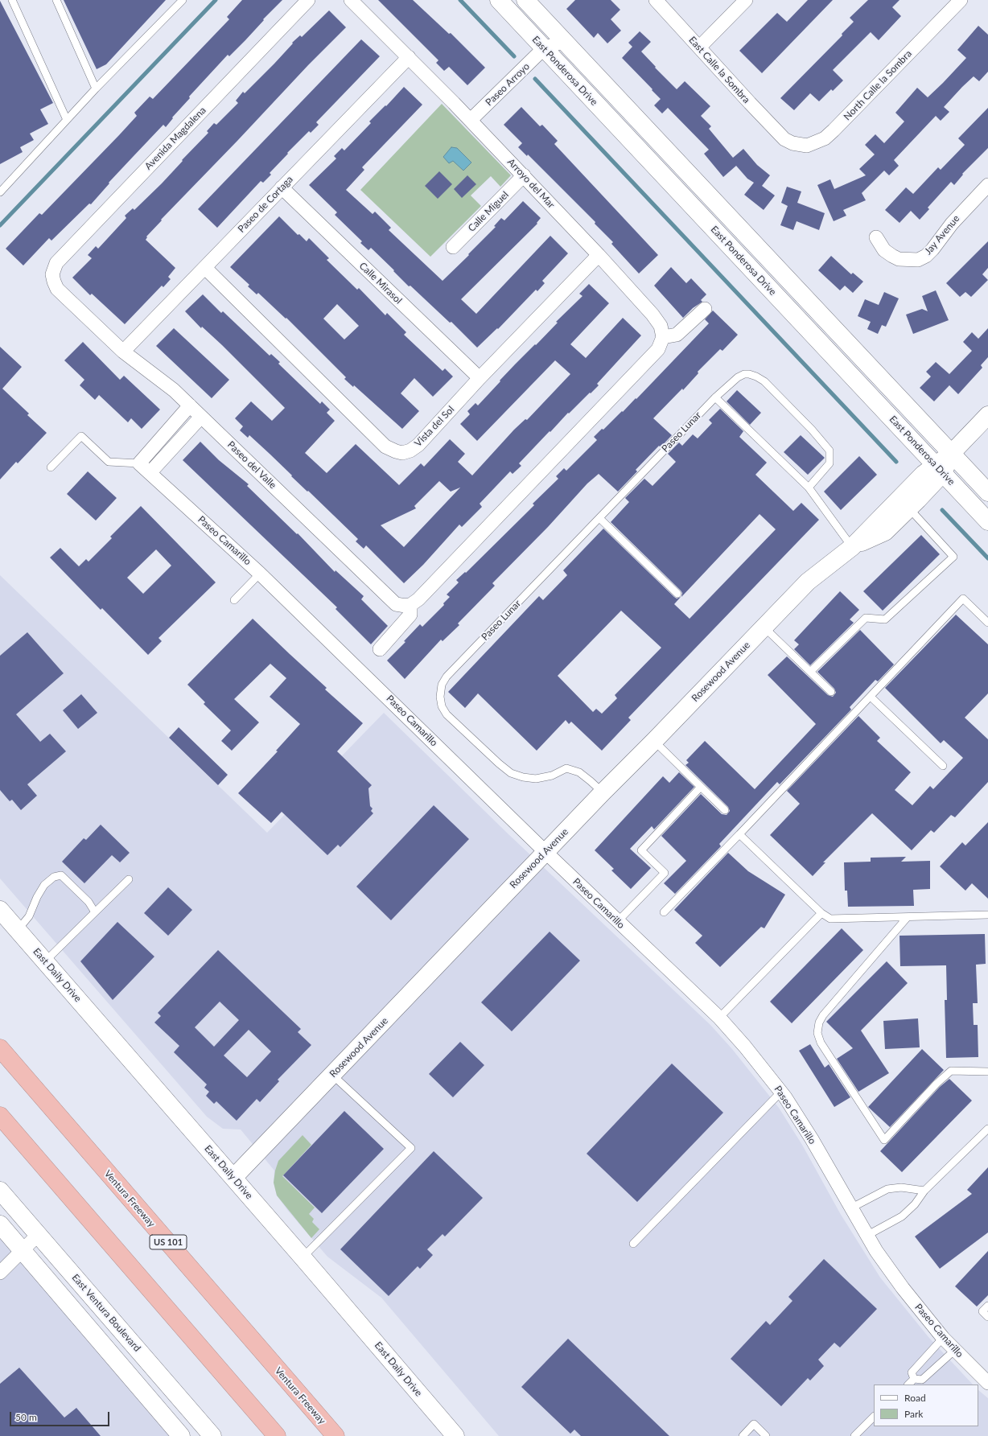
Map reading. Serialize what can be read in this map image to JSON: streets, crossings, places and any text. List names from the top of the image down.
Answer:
{
  "streets": {
    "highway": ["Ventura Freeway", "US 101"],
    "main road": [
      "East Ponderosa Drive",
      "Rosewood Avenue",
      "East Daily Drive",
      "East Ventura Boulevard"
    ],
    "street": [
      "East Calle la Sombra",
      "Paseo Arroyo",
      "North Calle la Sombra",
      "Avenida Magdalena",
      "Arroyo del Mar",
      "Paseo de Cortaga",
      "Calle Miguel",
      "Jay Avenue",
      "Calle Mirasol",
      "Vista del Sol",
      "Paseo del Valle",
      "Paseo Camarillo"
    ],
    "lane": ["Paseo Lunar"]
  },
  "crossings": [
    ["East Calle la Sombra", "North Calle la Sombra"],
    ["East Ponderosa Drive", "Paseo Arroyo"],
    ["East Ponderosa Drive", "Rosewood Avenue"],
    ["Paseo Arroyo", "Arroyo del Mar"],
    ["Avenida Magdalena", "Paseo del Valle"],
    ["Arroyo del Mar", "Paseo de Cortaga"],
    ["Arroyo del Mar", "Calle Miguel"],
    ["Arroyo del Mar", "Vista del Sol"],
    ["Paseo de Cortaga", "Calle Mirasol"],
    ["Paseo de Cortaga", "Vista del Sol"],
    ["Paseo de Cortaga", "Paseo del Valle"],
    ["Calle Mirasol", "Vista del Sol"],
    ["Paseo Lunar", "Rosewood Avenue"],
    ["Paseo Camarillo", "Rosewood Avenue"],
    ["Rosewood Avenue", "East Daily Drive"]
  ],
  "legend": ["Road", "Park"],
  "scale_bar": "50 m"
}
